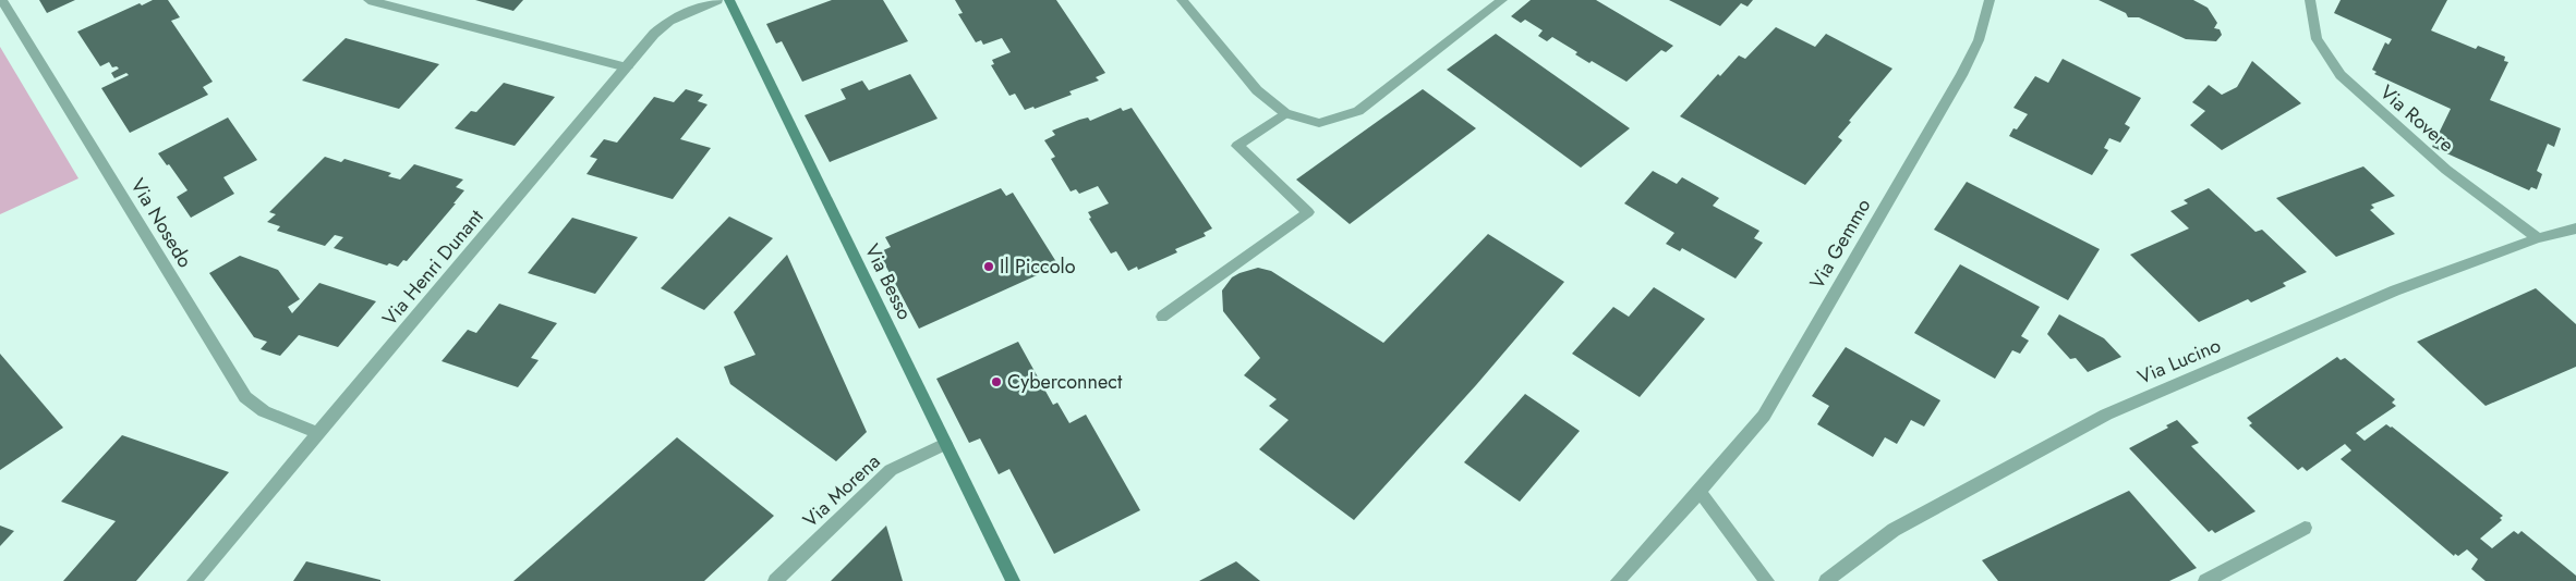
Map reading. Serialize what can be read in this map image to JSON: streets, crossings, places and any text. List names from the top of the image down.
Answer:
{
  "streets": {
    "main road": ["Via Besso"],
    "street": [
      "Via Rovere",
      "Via Nosedo",
      "Via Gemmo",
      "Via Henri Dunant",
      "Via Lucino",
      "Via Morena"
    ]
  },
  "crossings": [
    ["Via Rovere", "Via Lucino"],
    ["Via Nosedo", "Via Henri Dunant"],
    ["Via Besso", "Via Morena"]
  ],
  "places": ["Il Piccolo", "Cyberconnect"]
}
